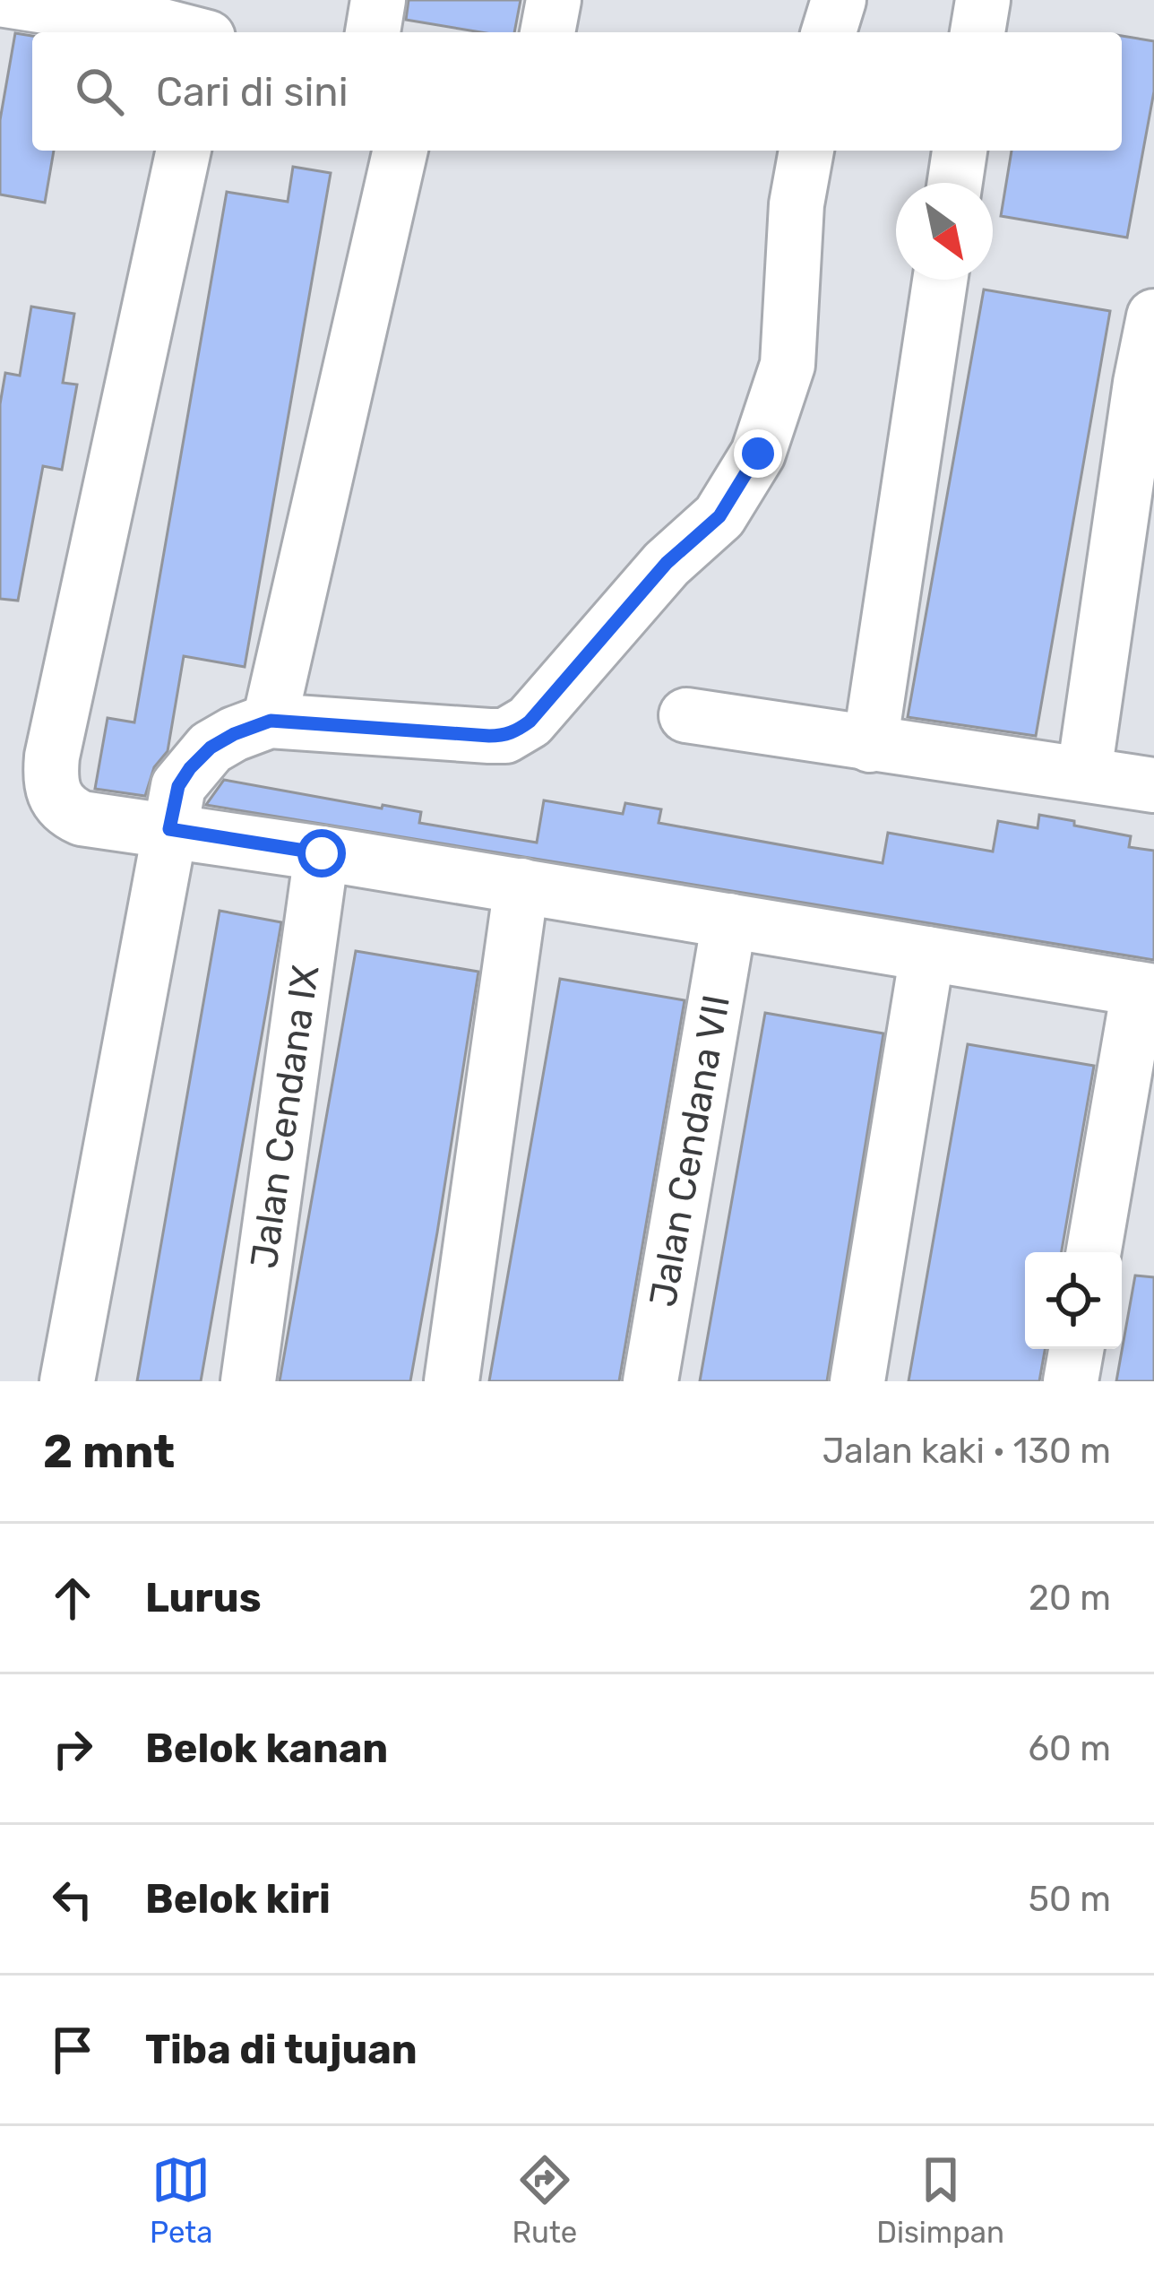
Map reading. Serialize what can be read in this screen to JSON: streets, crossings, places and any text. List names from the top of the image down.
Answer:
{
  "streets": {
    "street": ["Jalan Cendana IX", "Jalan Cendana VII"]
  },
  "north": "bottom right",
  "page": {
    "search": "Cari di sini",
    "heading": ["2 mnt", "Jalan kaki · 130 m"],
    "list": [
      ["Lurus", "20 m"],
      ["Belok kanan", "60 m"],
      ["Belok kiri", "50 m"],
      "Tiba di tujuan"
    ],
    "nav": ["Peta", "Rute", "Disimpan"]
  }
}
